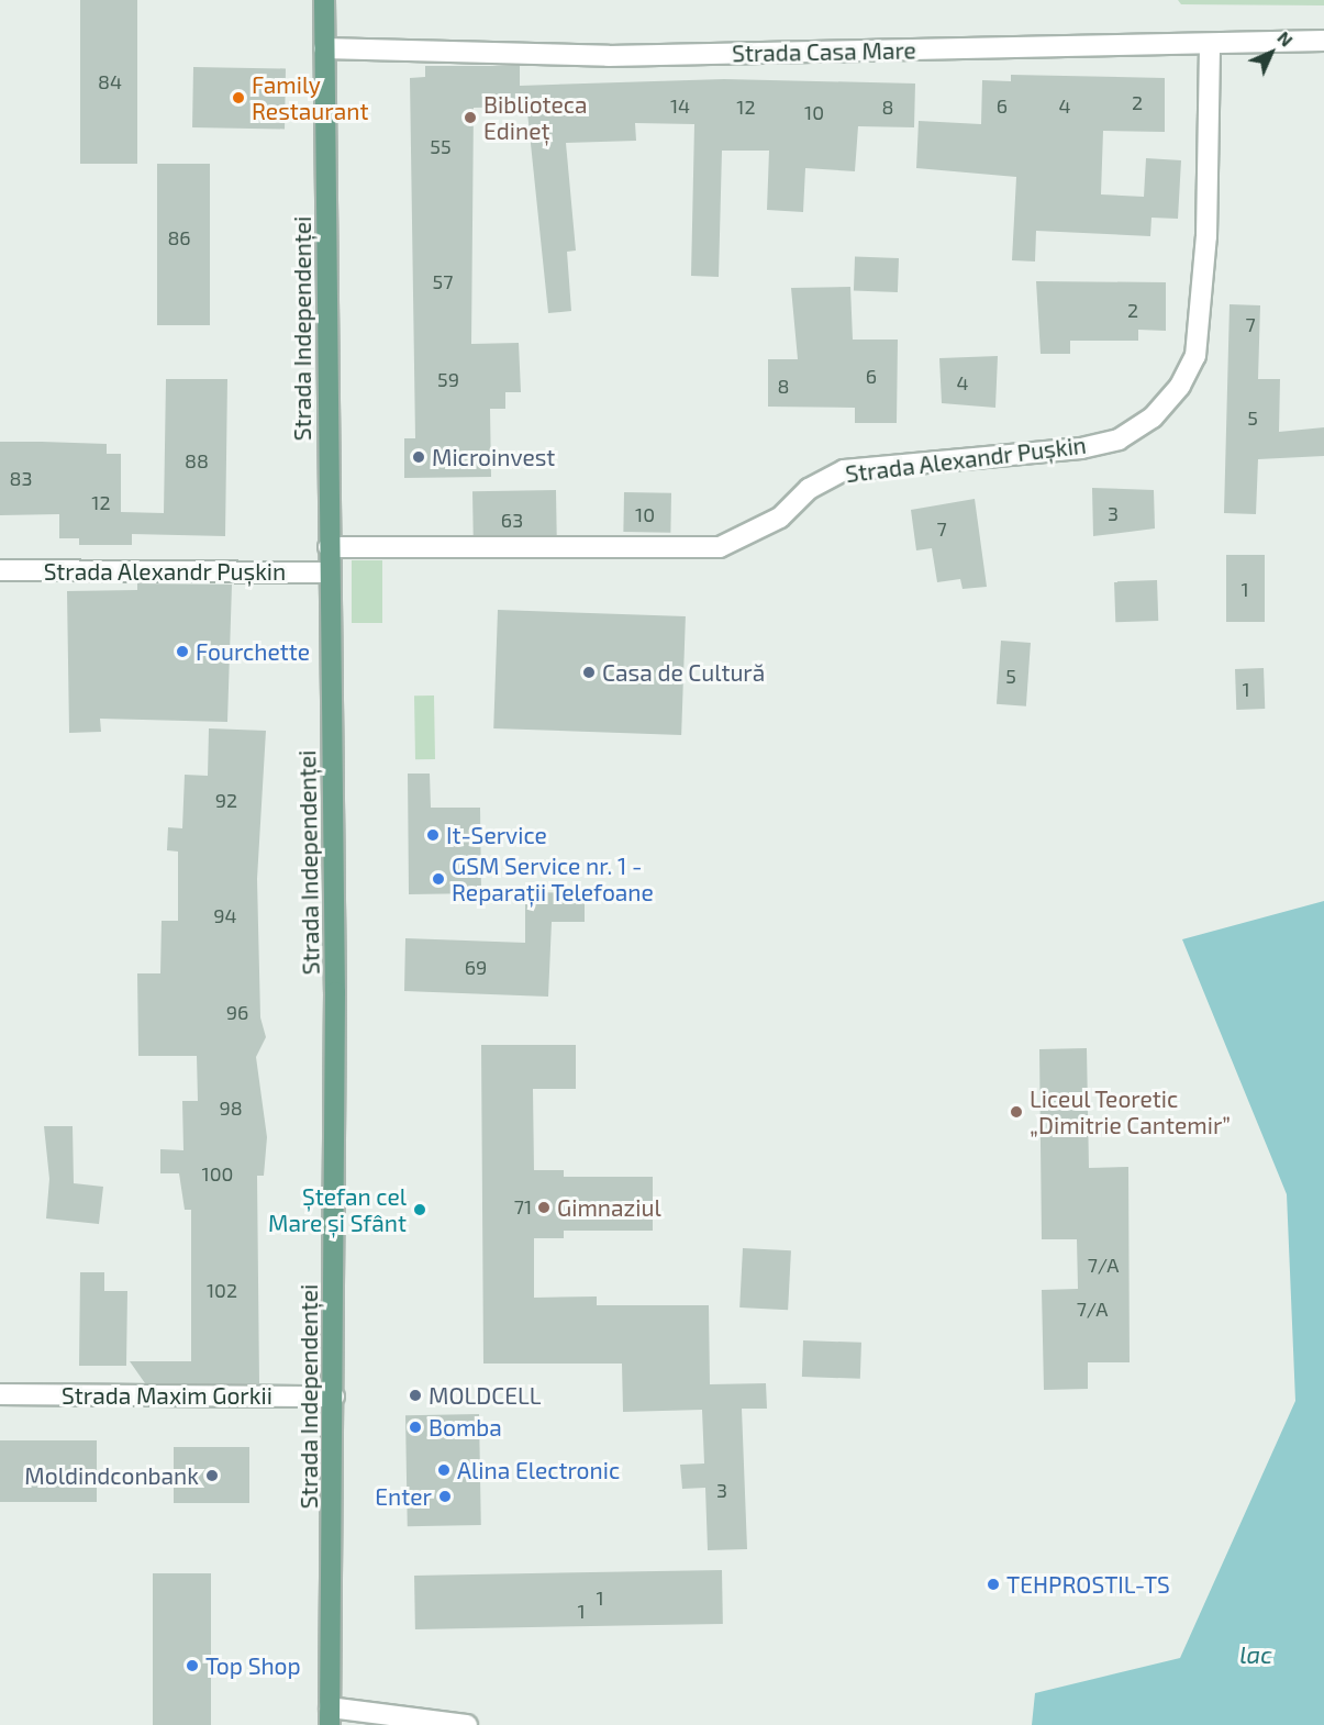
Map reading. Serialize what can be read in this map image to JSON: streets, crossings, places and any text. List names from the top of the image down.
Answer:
{
  "streets": {
    "main road": ["Strada Independenței"],
    "street": ["Strada Casa Mare", "Strada Alexandr Pușkin", "Strada Maxim Gorkii"]
  },
  "crossings": [
    ["Strada Casa Mare", "Strada Independenței"],
    ["Strada Casa Mare", "Strada Alexandr Pușkin"],
    ["Strada Independenței", "Strada Alexandr Pușkin"],
    ["Strada Independenței", "Strada Maxim Gorkii"]
  ],
  "water": ["lac"],
  "places": [
    "Family Restaurant",
    "Biblioteca Edineț",
    "Microinvest",
    "Fourchette",
    "Casa de Cultură",
    "It-Service",
    "GSM Service nr. 1 - Reparații Telefoane",
    "Liceul Teoretic „Dimitrie Cantemir”",
    "Gimnaziul",
    "Ștefan cel Mare și Sfânt",
    "MOLDCELL",
    "Bomba",
    "Alina Electronic",
    "Moldindconbank",
    "Enter",
    "TEHPROSTIL-TS",
    "Top Shop"
  ],
  "house_numbers": [
    "84",
    "2",
    "14",
    "6",
    "4",
    "12",
    "8",
    "10",
    "55",
    "86",
    "57",
    "2",
    "7",
    "6",
    "59",
    "4",
    "8",
    "5",
    "88",
    "83",
    "12",
    "3",
    "10",
    "63",
    "7",
    "1",
    "5",
    "1",
    "92",
    "94",
    "69",
    "96",
    "98",
    "100",
    "71",
    "7/A",
    "102",
    "7/A",
    "3",
    "1",
    "1"
  ],
  "north": "top right"
}
